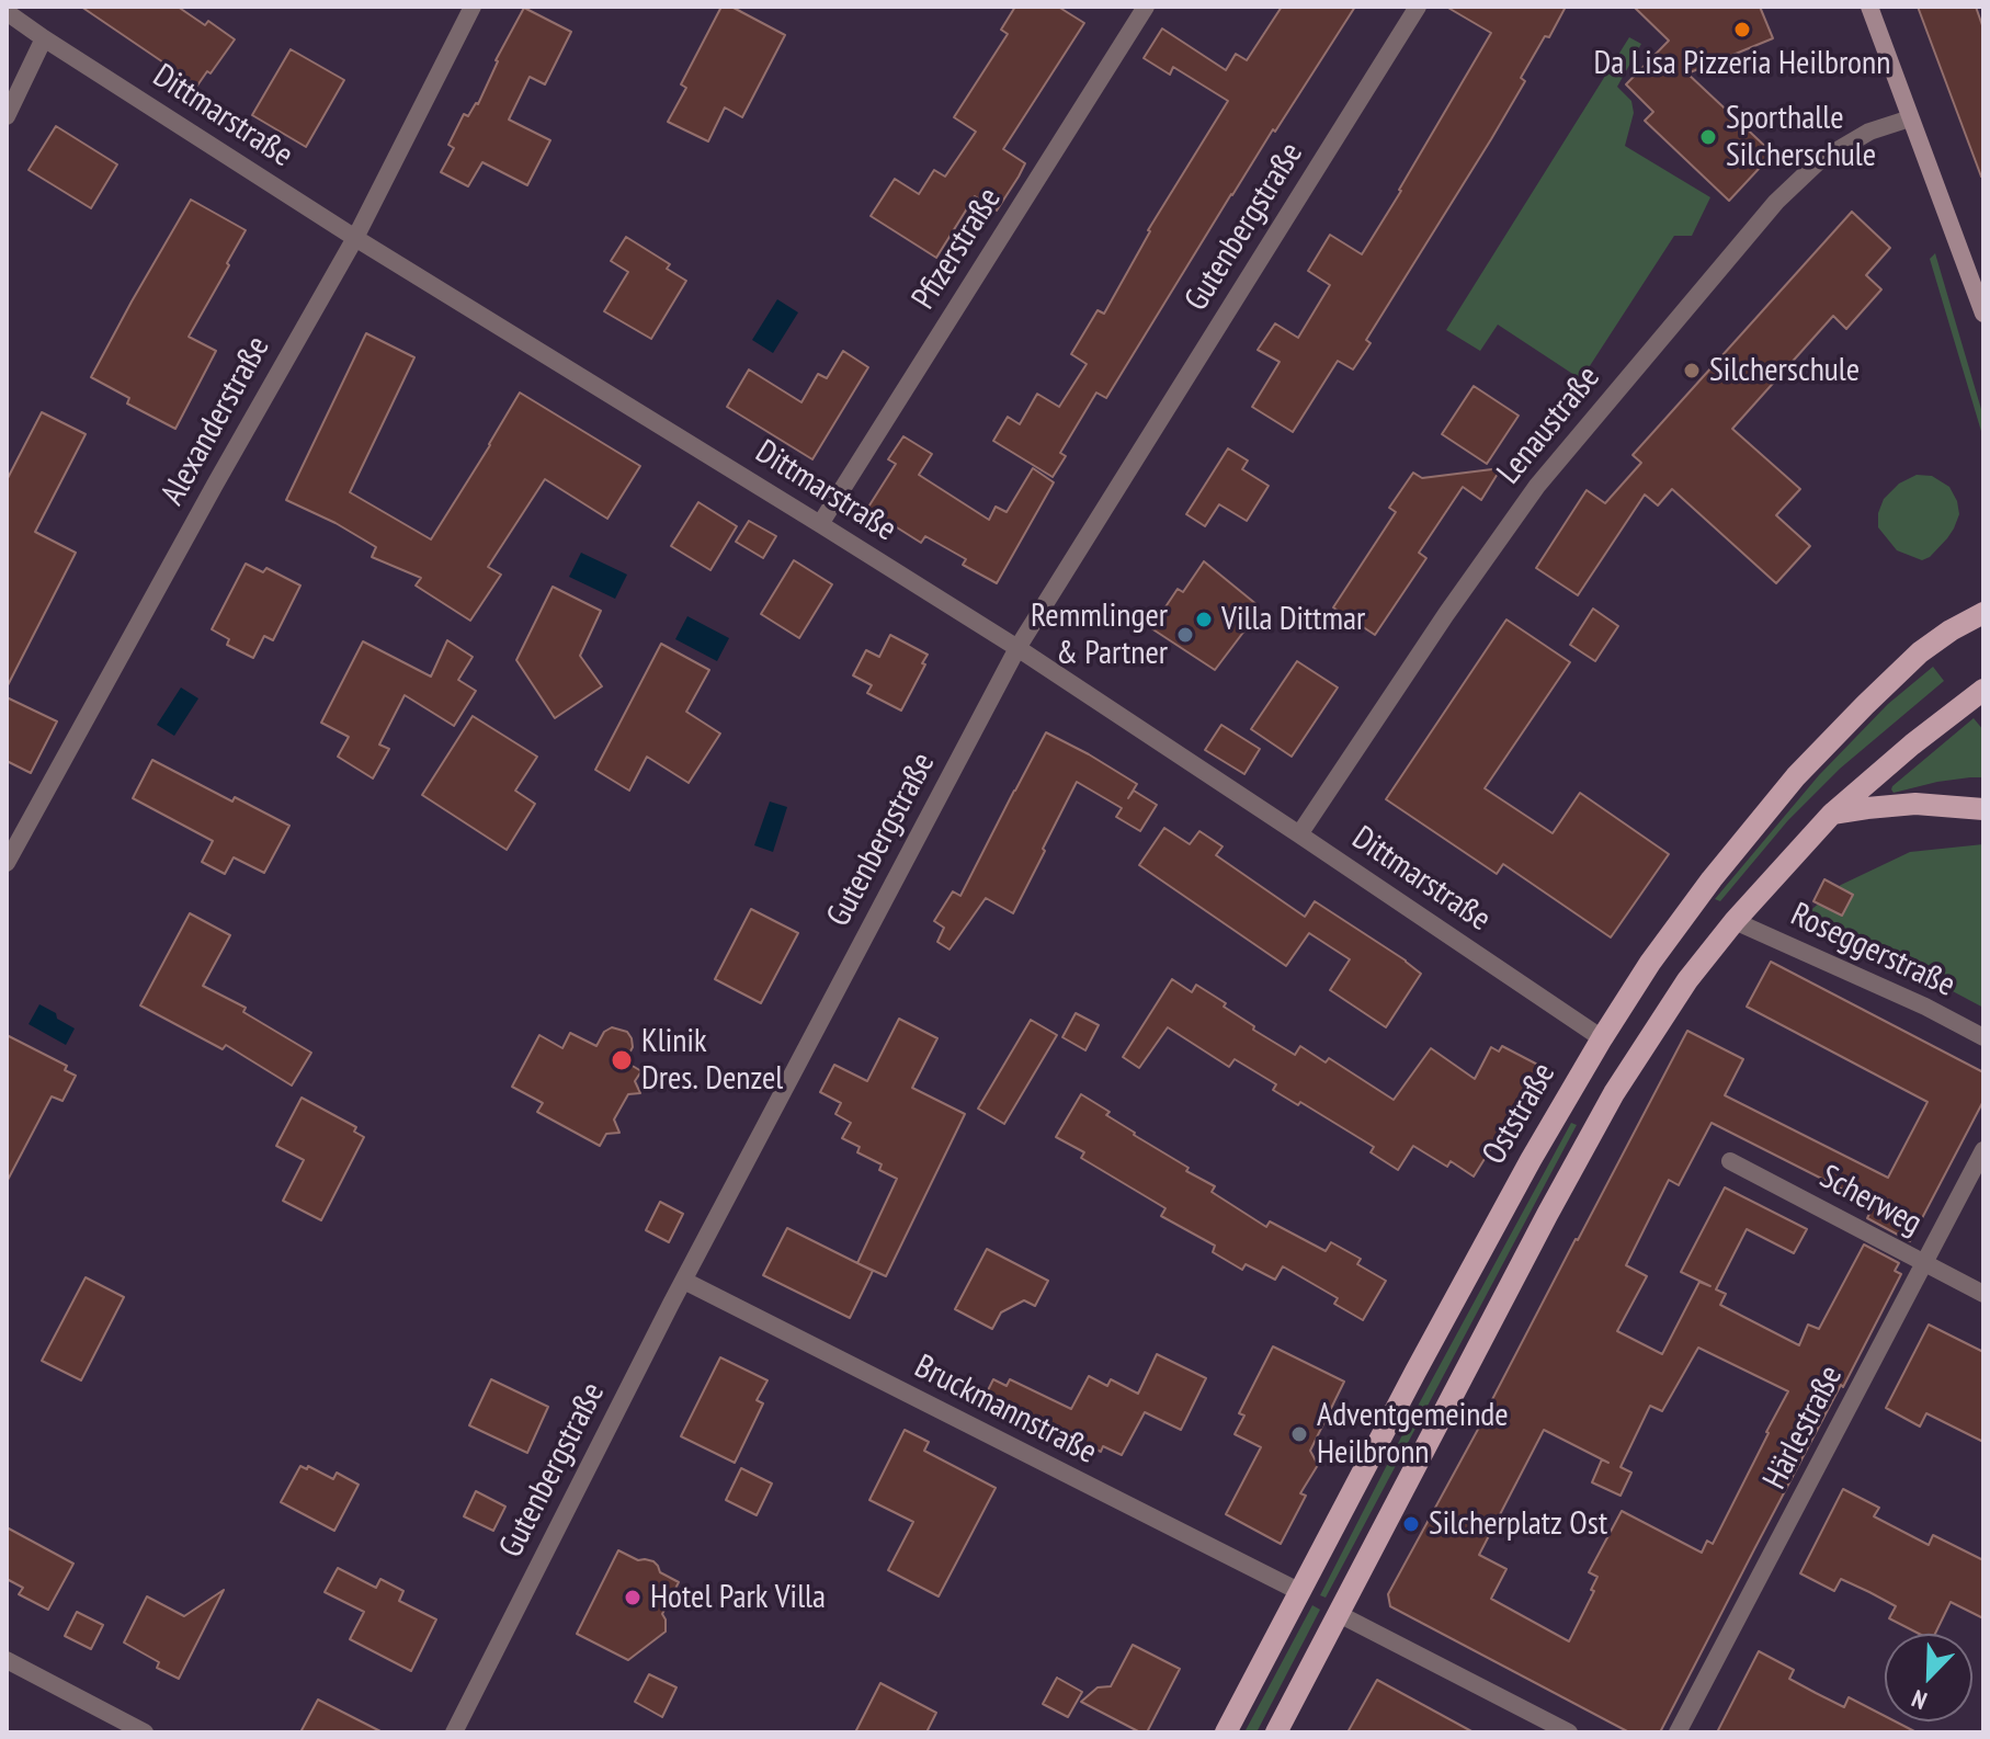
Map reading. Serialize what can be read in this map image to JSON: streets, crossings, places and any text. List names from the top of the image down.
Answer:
{
  "streets": {
    "main road": ["Oststraße"],
    "street": [
      "Dittmarstraße",
      "Gutenbergstraße",
      "Pfizerstraße",
      "Alexanderstraße",
      "Lenaustraße",
      "Roseggerstraße",
      "Scherweg",
      "Bruckmannstraße",
      "Härlestraße"
    ]
  },
  "crossings": [
    ["Dittmarstraße", "Gutenbergstraße"],
    ["Dittmarstraße", "Pfizerstraße"],
    ["Dittmarstraße", "Alexanderstraße"],
    ["Dittmarstraße", "Lenaustraße"],
    ["Dittmarstraße", "Oststraße"],
    ["Gutenbergstraße", "Bruckmannstraße"],
    ["Oststraße", "Bruckmannstraße"],
    ["Scherweg", "Härlestraße"]
  ],
  "places": [
    "Da Lisa Pizzeria Heilbronn",
    "Sporthalle Silcherschule",
    "Silcherschule",
    "Villa Dittmar",
    "Remmlinger & Partner",
    "Klinik Dres. Denzel",
    "Adventgemeinde Heilbronn",
    "Silcherplatz Ost",
    "Hotel Park Villa"
  ],
  "north": "bottom left"
}
